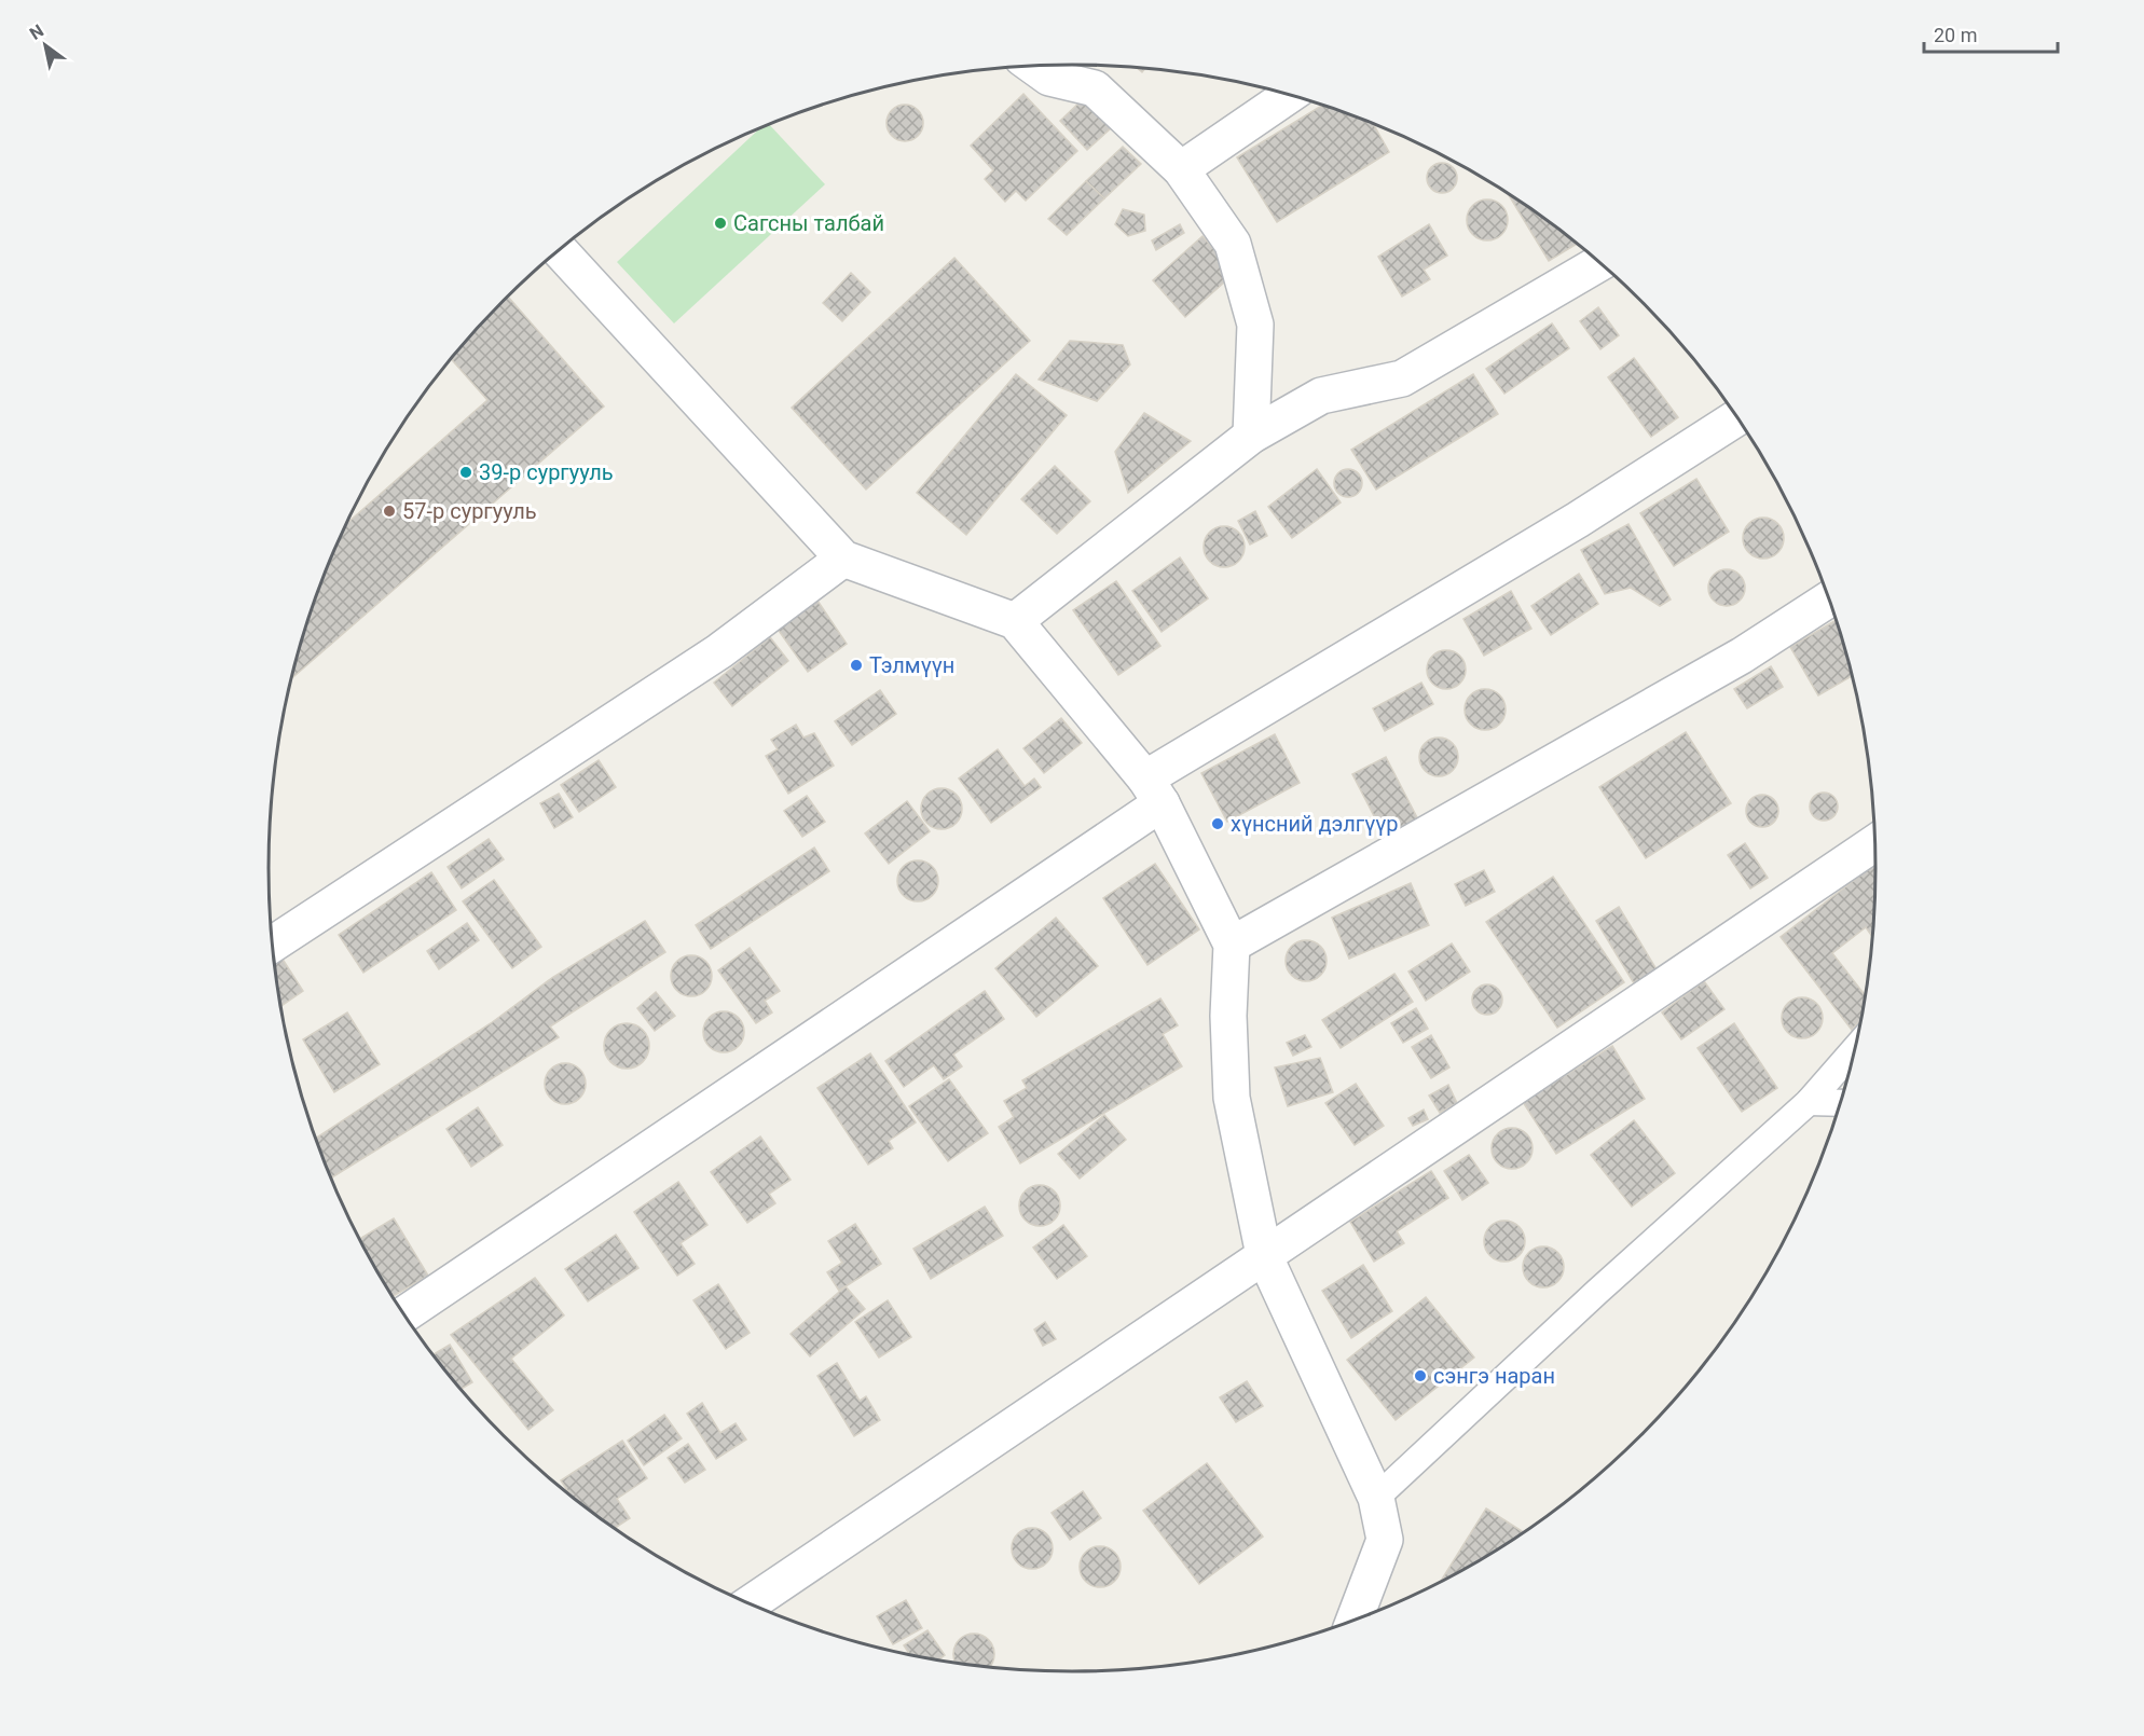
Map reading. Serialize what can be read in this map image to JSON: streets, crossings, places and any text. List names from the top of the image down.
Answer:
{
  "places": [
    "Сагсны талбай",
    "39-р сургууль",
    "57-р сургууль",
    "Тэлмүүн",
    "хүнсний дэлгүүр",
    "сэнгэ наран"
  ],
  "scale_bar": "20 m",
  "north": "top left"
}
